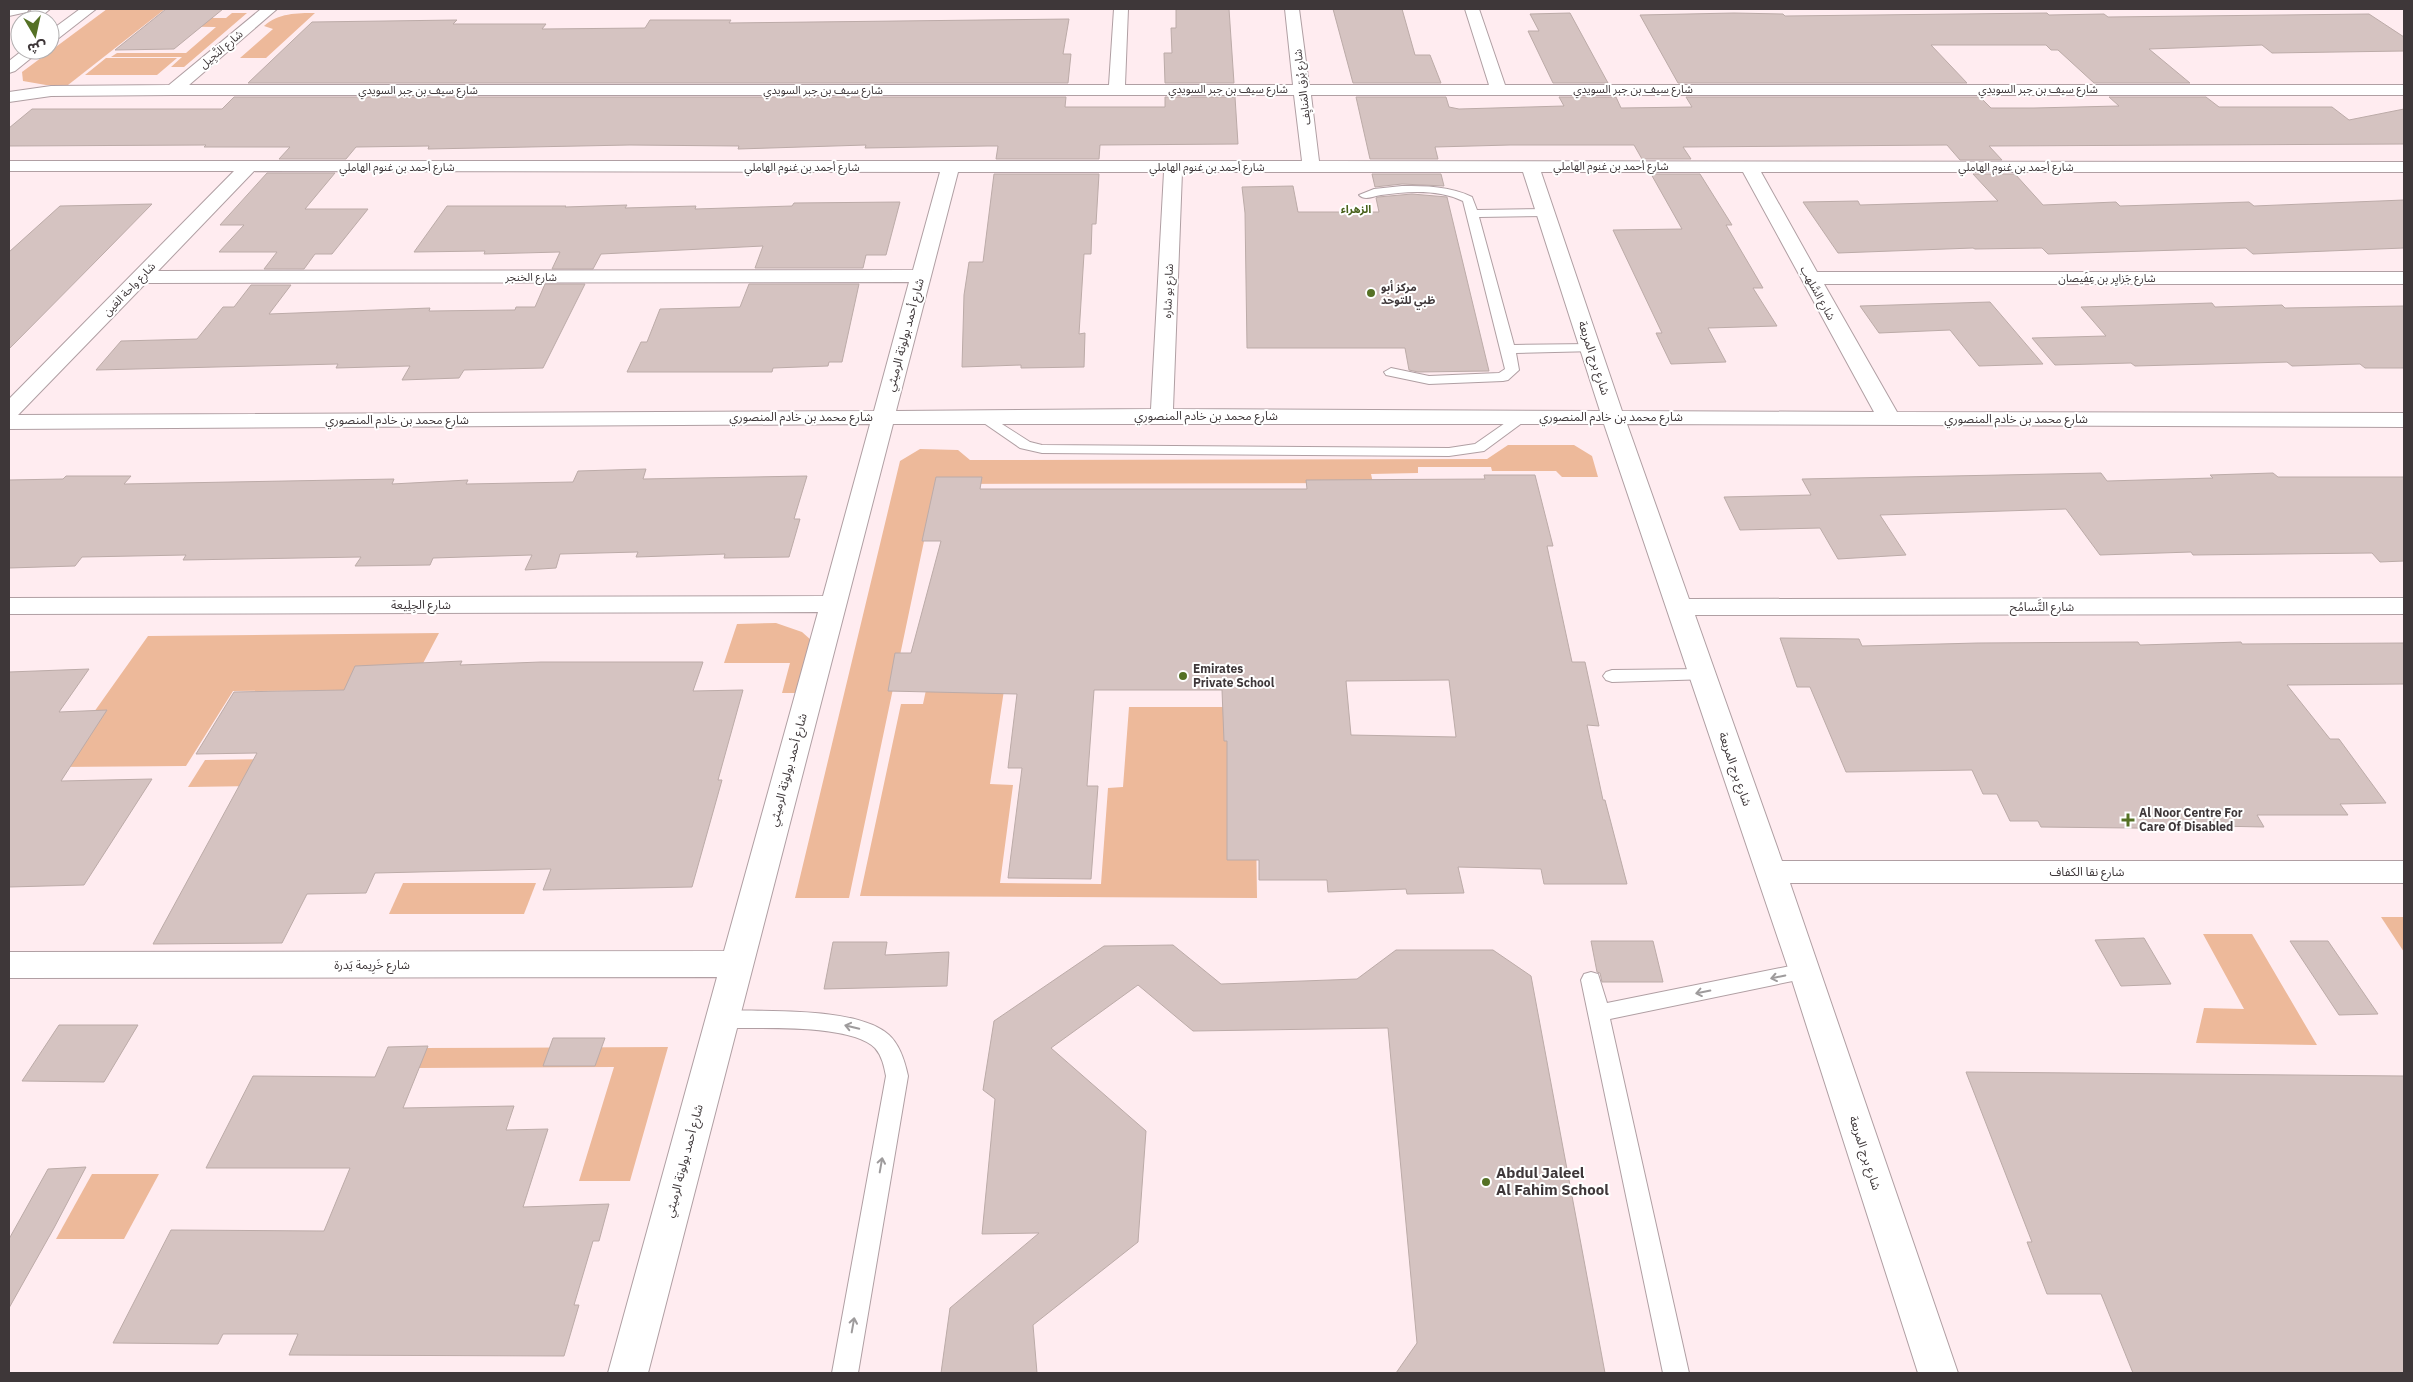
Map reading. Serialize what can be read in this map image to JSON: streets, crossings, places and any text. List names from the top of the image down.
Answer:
{
  "streets": {
    "street": [
      "شارع النَّجِيل",
      "شارع بُرق المَنايِف",
      "شارع سيف بن جبر السويدي",
      "شارع أحمد بن غنوم الهاملي",
      "شارع الخنجر",
      "شارع جَزايِر بن عِفَيصان",
      "شارع واحة العَين",
      "شارع بو شاره",
      "شارع السَّلهب",
      "شارع أحمد بولوتة الرميثي",
      "شارع برج المربعة",
      "شارع محمد بن خادم المنصوري",
      "شارع الجِلِيعة",
      "شارع التَّسامُح",
      "شارع نقا الكفاف",
      "شارع خَرِيمة يَدرة"
    ]
  },
  "crossings": [
    ["شارع النَّجِيل", "شارع سيف بن جبر السويدي"],
    ["شارع بُرق المَنايِف", "شارع سيف بن جبر السويدي"],
    ["شارع بُرق المَنايِف", "شارع أحمد بن غنوم الهاملي"],
    ["شارع أحمد بن غنوم الهاملي", "شارع واحة العَين"],
    ["شارع أحمد بن غنوم الهاملي", "شارع بو شاره"],
    ["شارع أحمد بن غنوم الهاملي", "شارع السَّلهب"],
    ["شارع أحمد بن غنوم الهاملي", "شارع أحمد بولوتة الرميثي"],
    ["شارع أحمد بن غنوم الهاملي", "شارع برج المربعة"],
    ["شارع الخنجر", "شارع واحة العَين"],
    ["شارع الخنجر", "شارع أحمد بولوتة الرميثي"],
    ["شارع جَزايِر بن عِفَيصان", "شارع السَّلهب"],
    ["شارع بو شاره", "شارع محمد بن خادم المنصوري"],
    ["شارع السَّلهب", "شارع محمد بن خادم المنصوري"],
    ["شارع أحمد بولوتة الرميثي", "شارع محمد بن خادم المنصوري"],
    ["شارع أحمد بولوتة الرميثي", "شارع الجِلِيعة"],
    ["شارع أحمد بولوتة الرميثي", "شارع خَرِيمة يَدرة"],
    ["شارع برج المربعة", "شارع محمد بن خادم المنصوري"],
    ["شارع برج المربعة", "شارع التَّسامُح"],
    ["شارع برج المربعة", "شارع نقا الكفاف"]
  ],
  "districts": ["الزهراء"],
  "places": {
    "other": ["مركز أبو ظبي للتوحد", "Emirates Private School", "Abdul Jaleel Al Fahim School"],
    "health": ["Al Noor Centre For Care Of Disabled"]
  },
  "north": "bottom"
}
